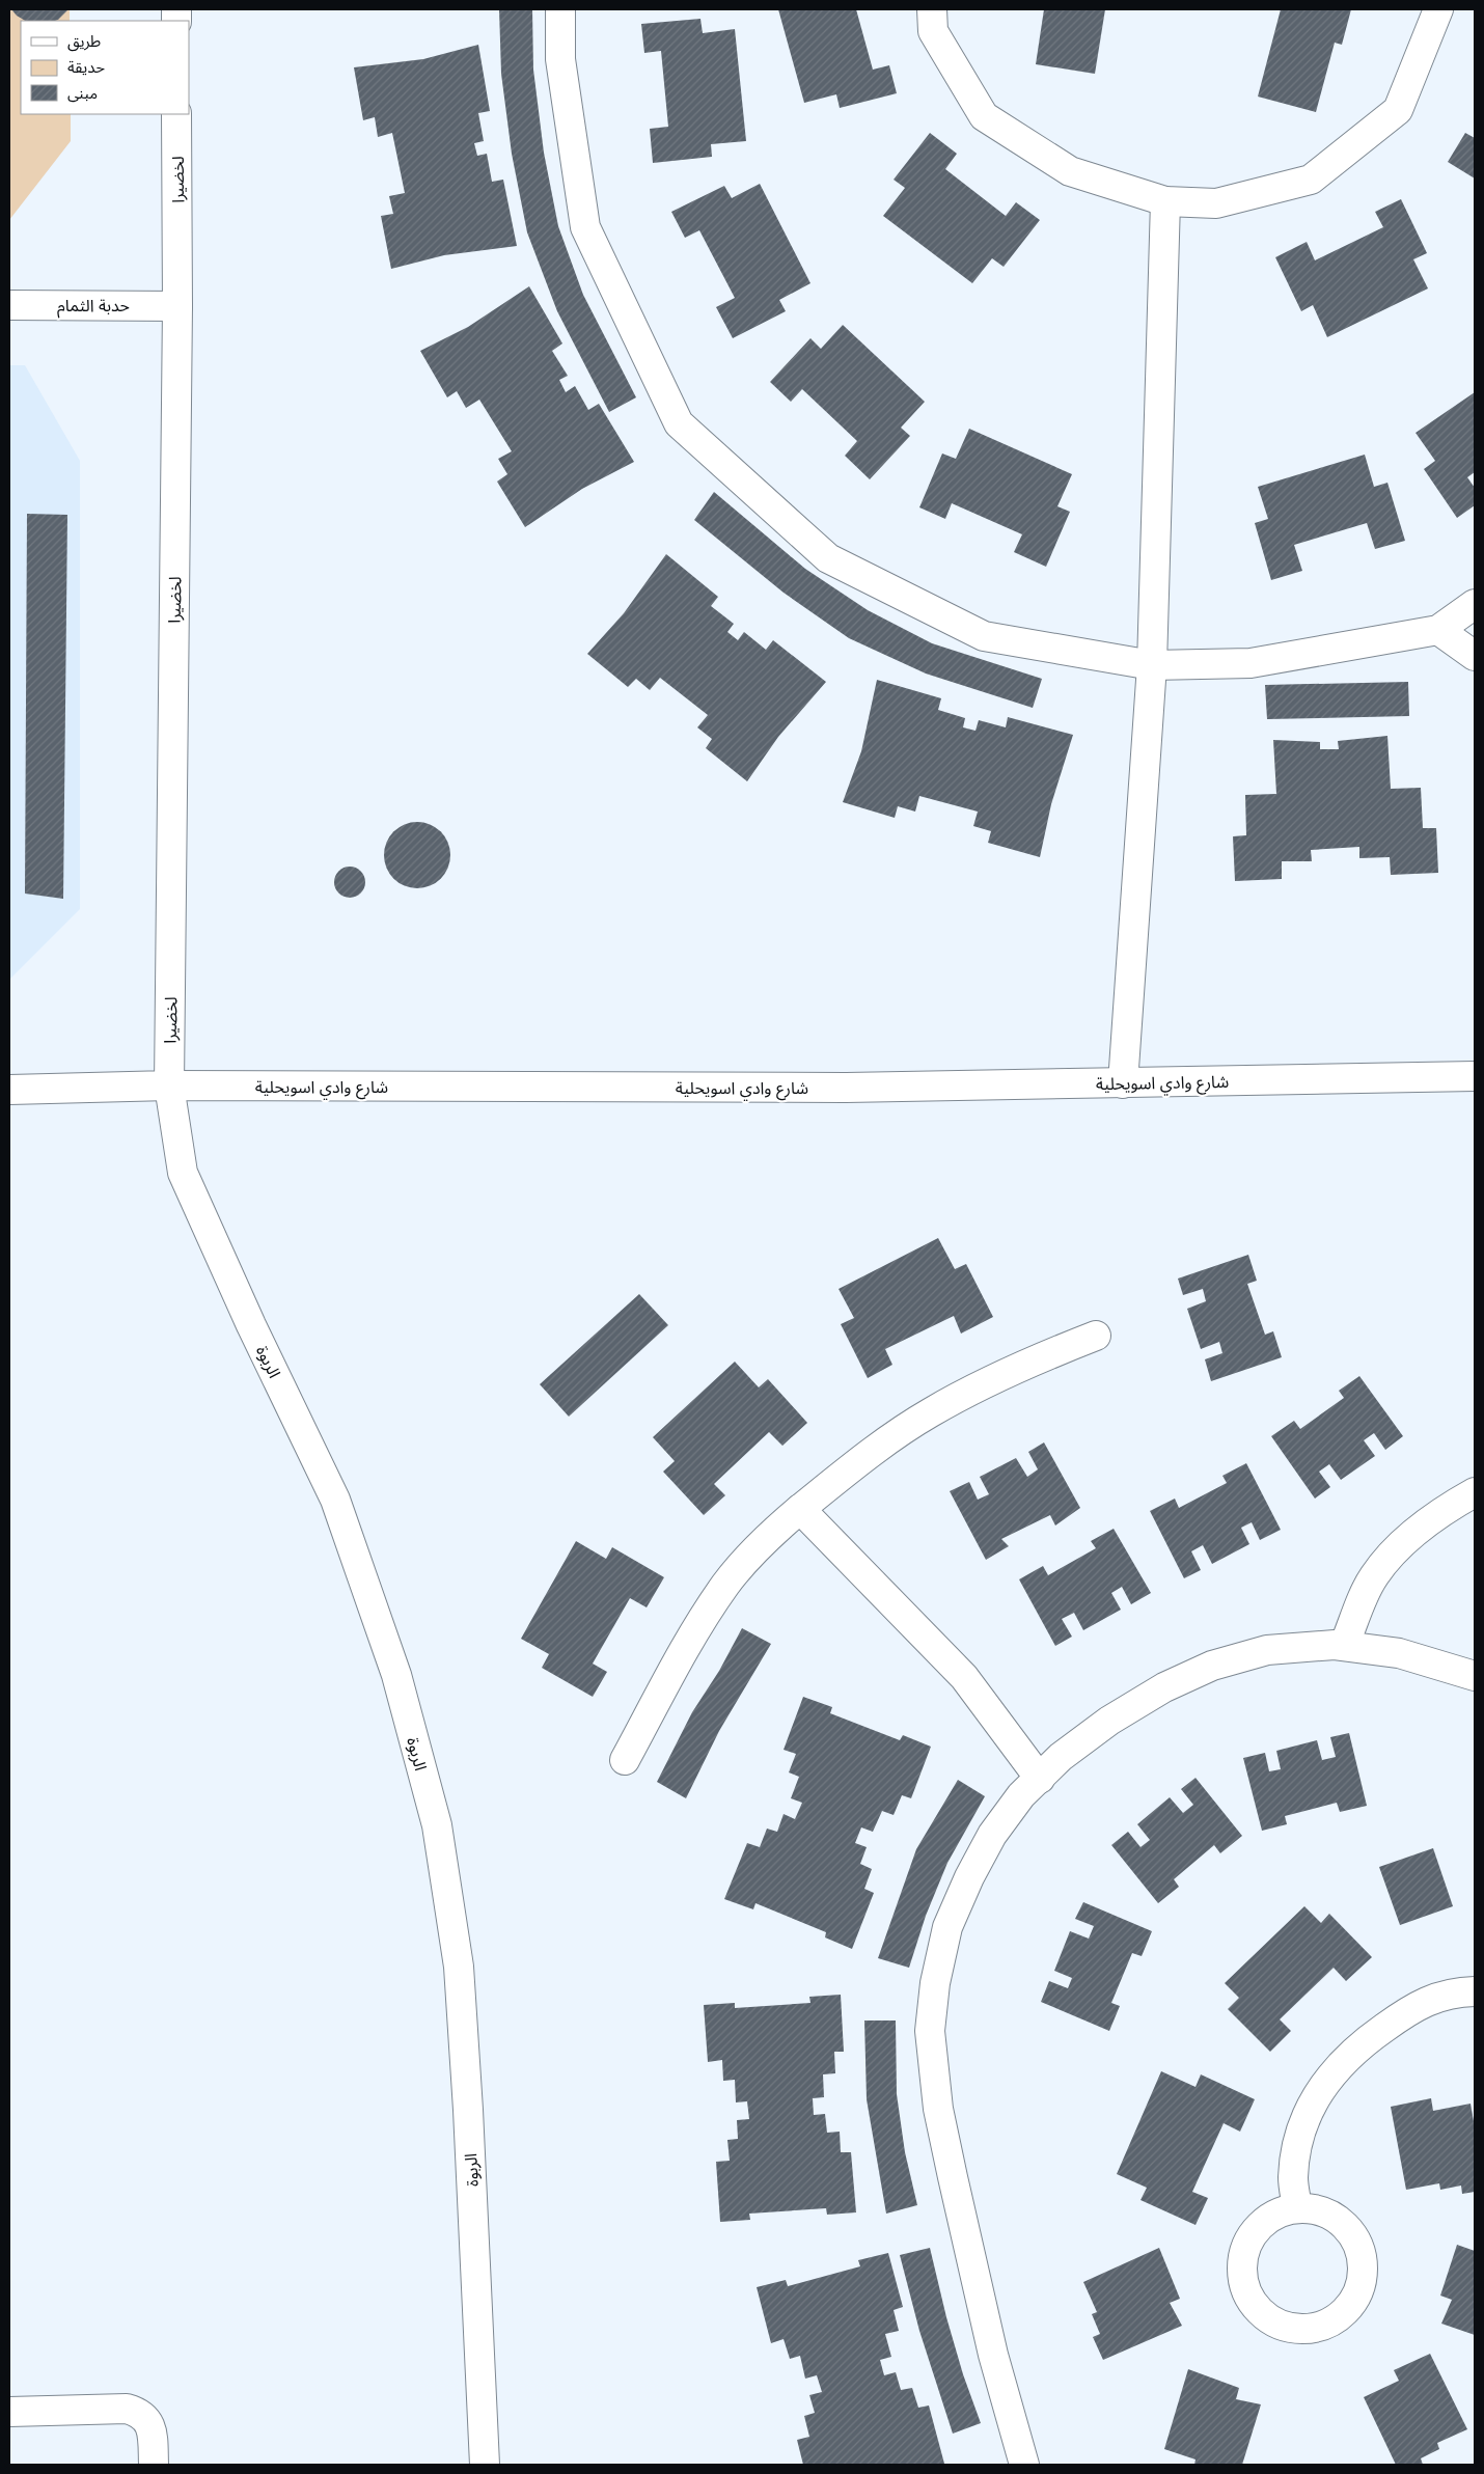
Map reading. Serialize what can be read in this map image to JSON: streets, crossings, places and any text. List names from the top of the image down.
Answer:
{
  "streets": {
    "street": [
      "لخضيرا",
      "حدبة الثمام",
      "شارع وادي اسويحلية",
      "الربوة"
    ]
  },
  "crossings": [
    ["لخضيرا", "حدبة الثمام"],
    ["لخضيرا", "شارع وادي اسويحلية"],
    ["لخضيرا", "الربوة"],
    ["شارع وادي اسويحلية", "الربوة"]
  ],
  "legend": ["طريق", "حديقة", "مبنى"]
}
